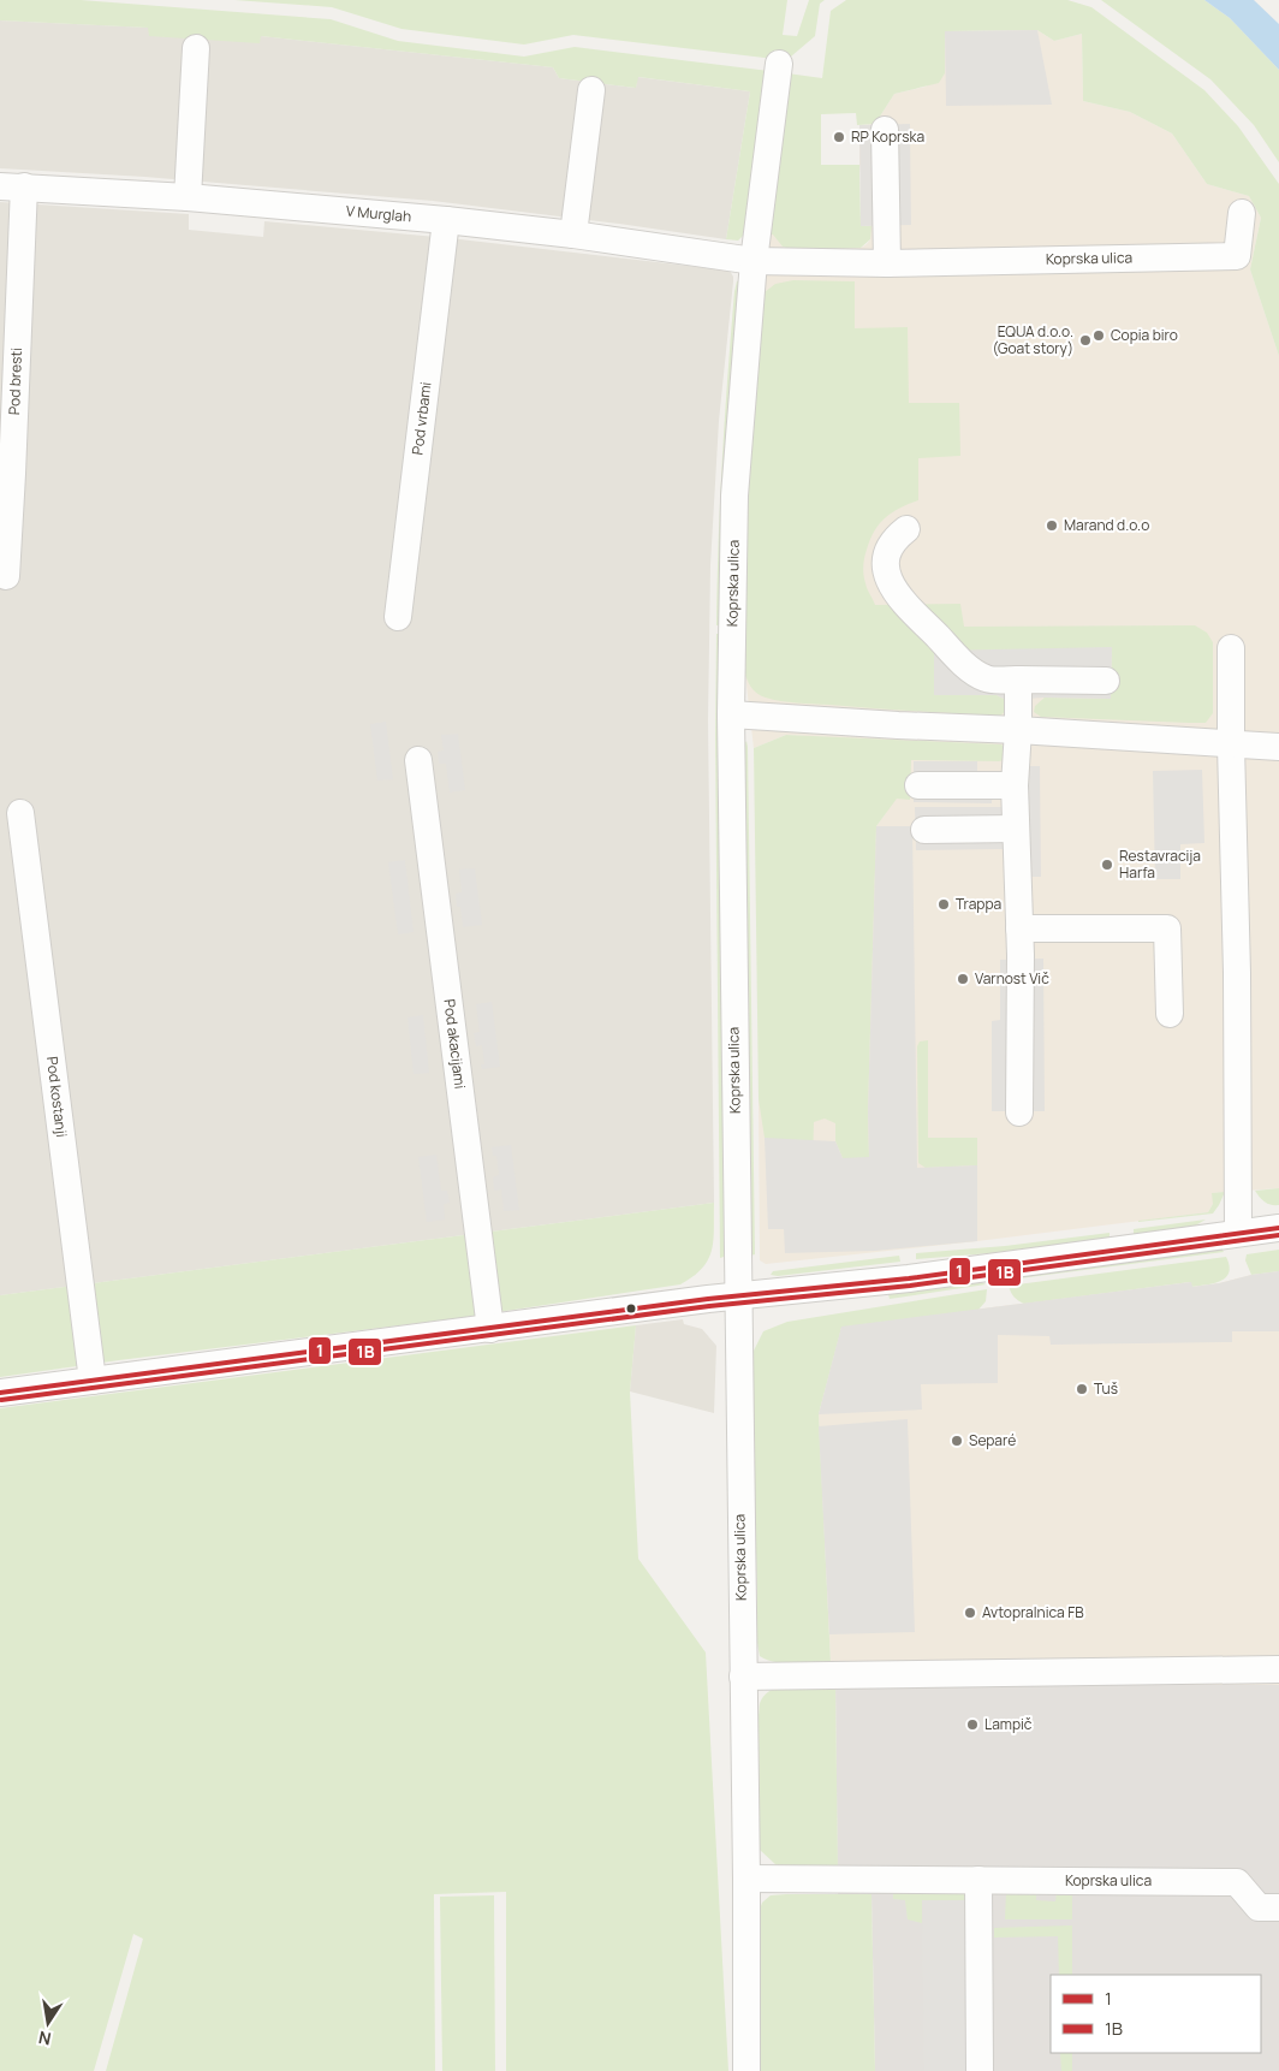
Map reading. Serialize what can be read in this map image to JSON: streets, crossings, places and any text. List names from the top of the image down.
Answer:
{
  "streets": {
    "street": [
      "V Murglah",
      "Koprska ulica",
      "Pod bresti",
      "Pod vrbami",
      "Pod akacijami",
      "Pod kostanji"
    ]
  },
  "crossings": [
    ["V Murglah", "Koprska ulica"],
    ["V Murglah", "Pod bresti"],
    ["V Murglah", "Pod vrbami"]
  ],
  "places": [
    "RP Koprska",
    "Copia biro",
    "EQUA d.o.o. (Goat story)",
    "Marand d.o.o",
    "Restavracija Harfa",
    "Trappa",
    "Varnost Vič",
    "Tuš",
    "Separé",
    "Avtopralnica FB",
    "Lampič"
  ],
  "lines": ["transit line 1", "transit line 1B"],
  "legend": ["1", "1B"],
  "north": "bottom"
}
